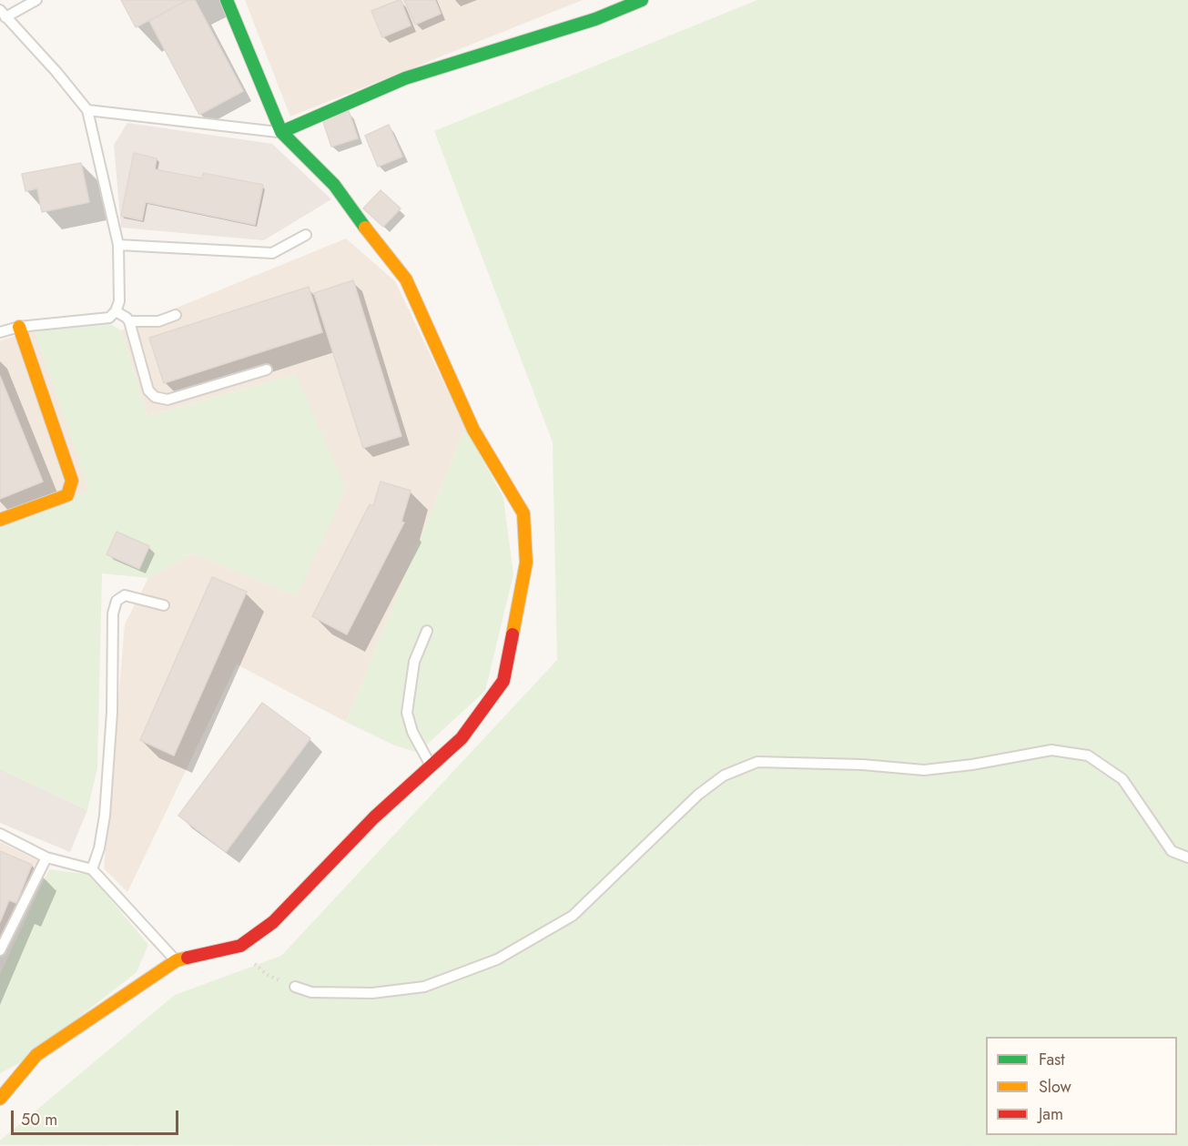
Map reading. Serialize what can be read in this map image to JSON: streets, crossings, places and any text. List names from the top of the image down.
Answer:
{
  "legend": ["Fast", "Slow", "Jam"],
  "scale_bar": "50 m"
}
